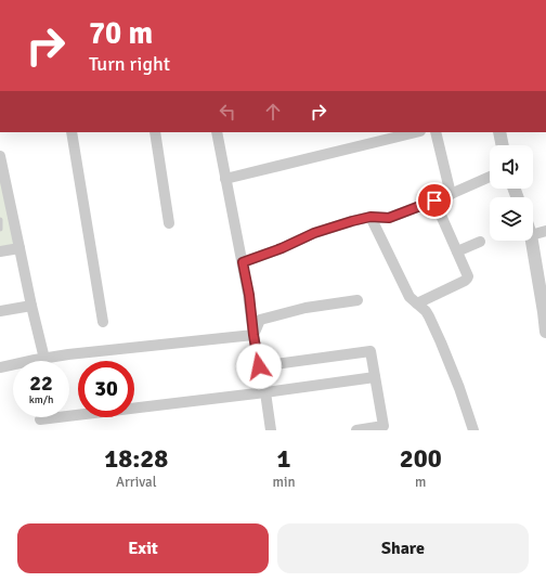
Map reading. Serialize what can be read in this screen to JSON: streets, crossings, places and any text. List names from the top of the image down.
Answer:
{
  "page": {
    "turn": ["70 m", "Turn right"],
    "speed": "22 km/h",
    "limit": "30",
    "eta": [
      "18:28",
      "Arrival",
      "1",
      "min",
      "200",
      "m"
    ],
    "buttons": ["Exit", "Share"]
  }
}
